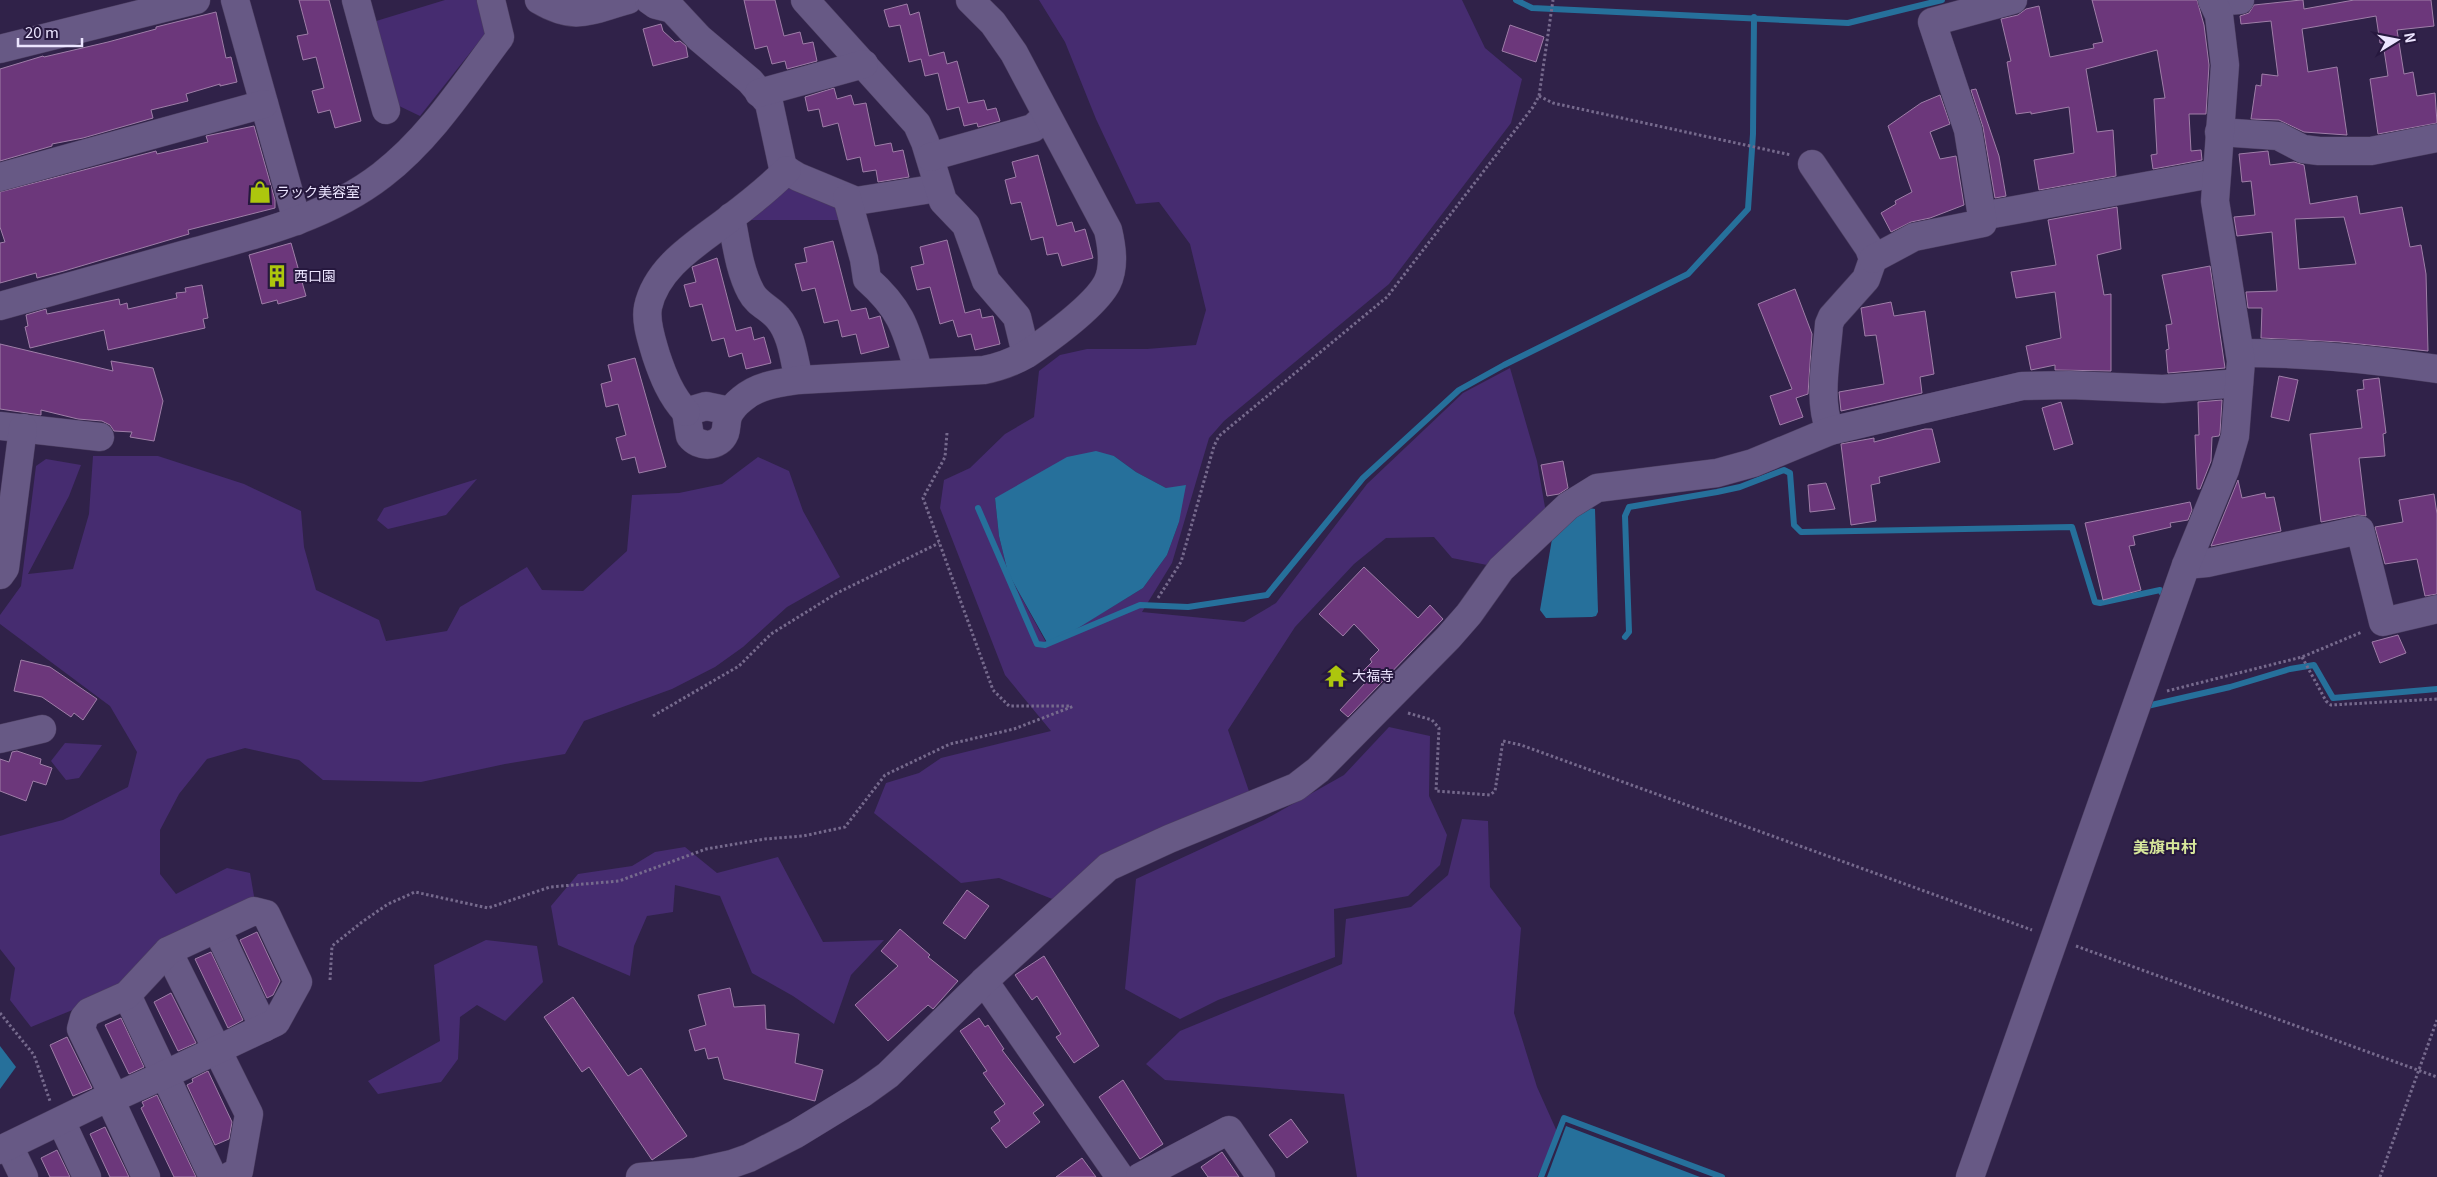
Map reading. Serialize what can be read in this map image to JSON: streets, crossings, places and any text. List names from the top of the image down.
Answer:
{
  "districts": ["美旗中村"],
  "places": {
    "shop": ["ラック美容室"],
    "building": ["西口園"],
    "temple": ["大福寺"]
  },
  "scale_bar": "20 m",
  "north": "right"
}
